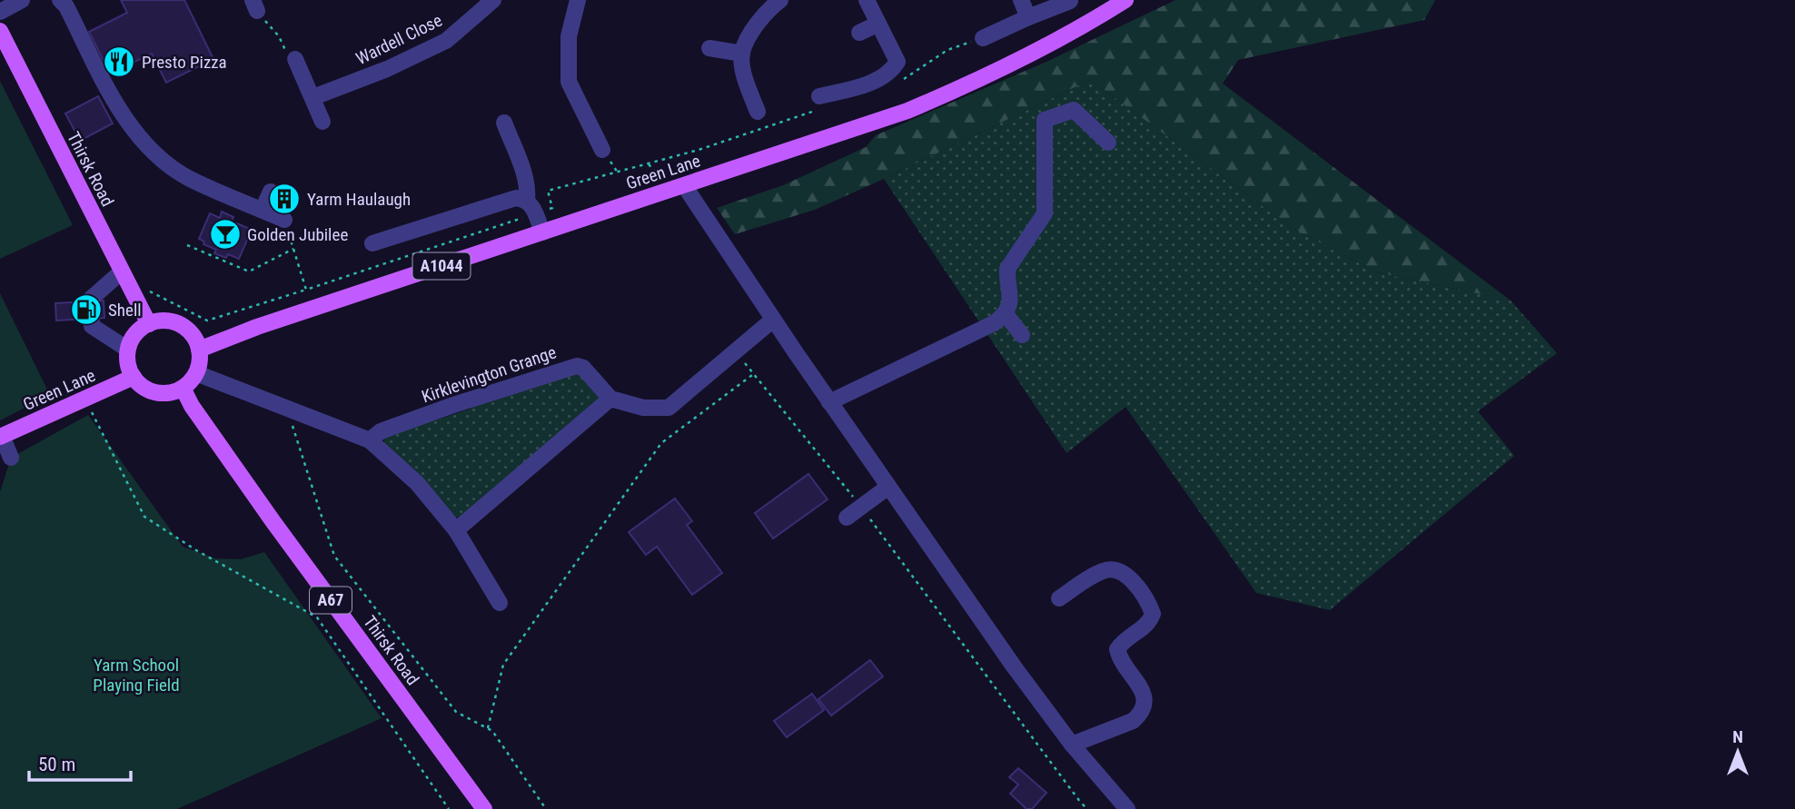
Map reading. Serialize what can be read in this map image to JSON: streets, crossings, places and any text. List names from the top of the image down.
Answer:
{
  "streets": {
    "main road": [
      "Thirsk Road",
      "Green Lane",
      "A1044",
      "A67"
    ],
    "street": ["Wardell Close", "Kirklevington Grange"]
  },
  "crossings": [
    ["Thirsk Road", "Green Lane"]
  ],
  "parks": ["Yarm School Playing Field"],
  "places": {
    "restaurant": ["Presto Pizza"],
    "building": ["Yarm Haulaugh"],
    "bar": ["Golden Jubilee"],
    "fuel station": ["Shell"]
  },
  "scale_bar": "50 m",
  "north": "top"
}
